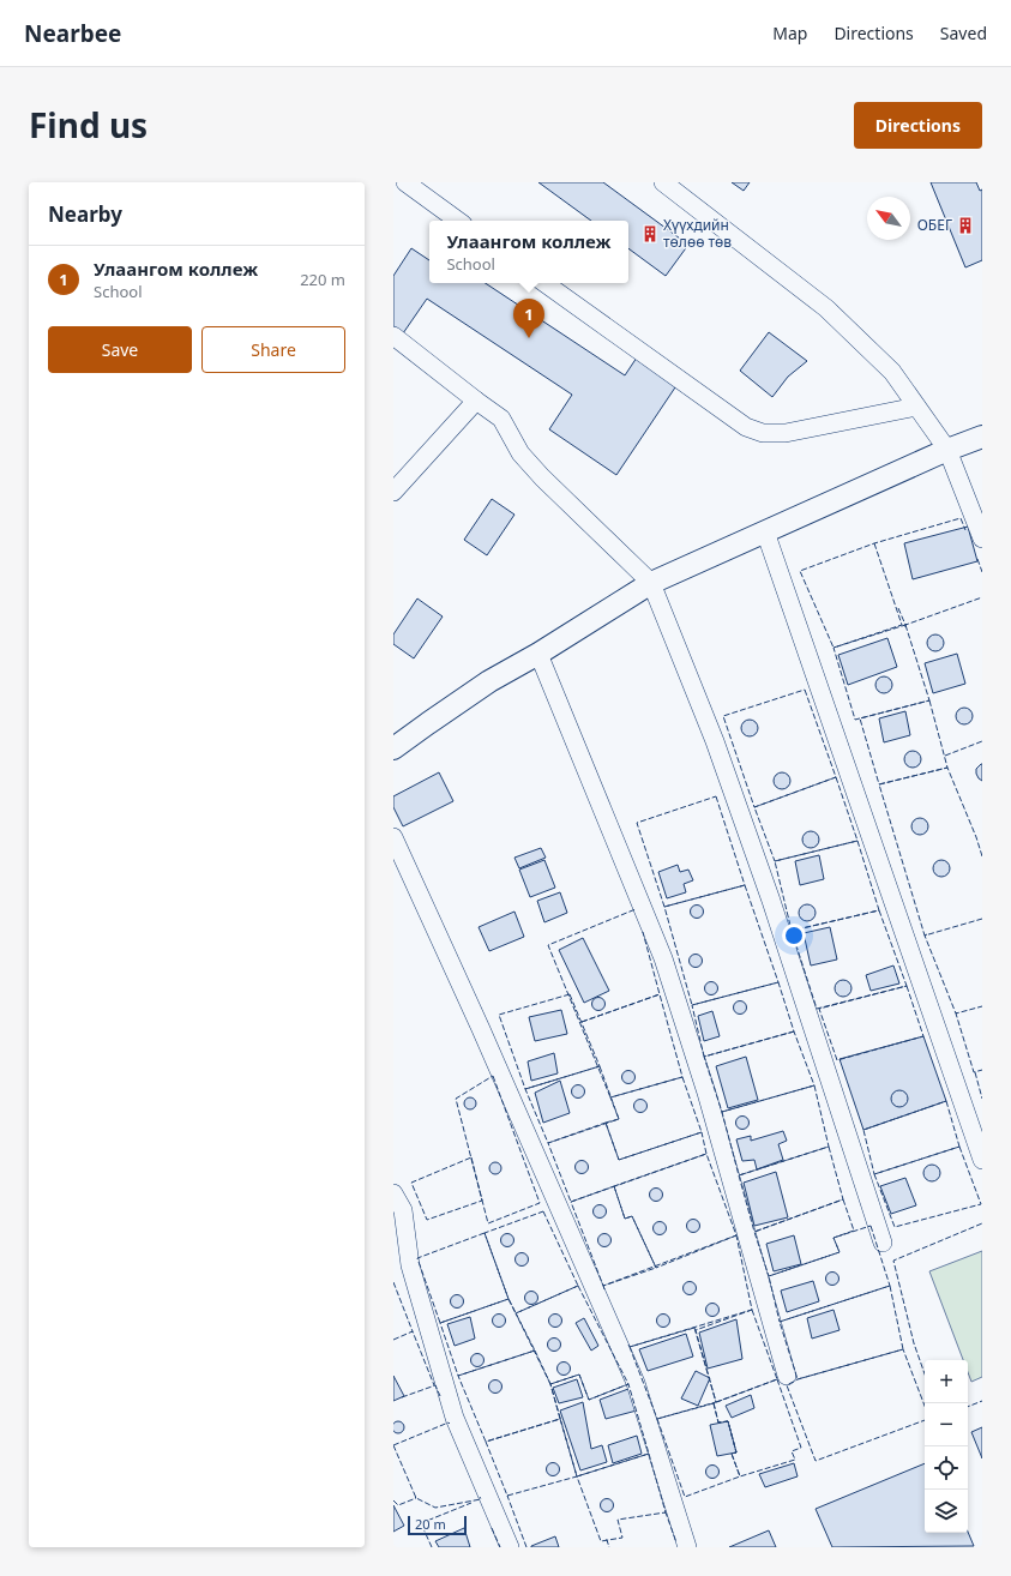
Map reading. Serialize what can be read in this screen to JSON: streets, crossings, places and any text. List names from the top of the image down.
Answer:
{
  "places": {
    "building": ["ОБЕГ", "Хүүхдийн төлөө төв"]
  },
  "scale_bar": "20 m",
  "north": "top left",
  "page": {
    "header": "Nearbee",
    "nav": ["Map", "Directions", "Saved"],
    "title": "Find us",
    "buttons": [
      "Directions",
      ["Save", "Share"]
    ],
    "heading": "Nearby",
    "popup": ["Улаангом коллеж", "School"],
    "list": [
      {
        "mark": "1",
        "name": "Улаангом коллеж",
        "note": "School",
        "value": "220 m"
      }
    ],
    "pins": "1",
    "map_buttons": ["+", "−"],
    "scale": "20 m"
  }
}
